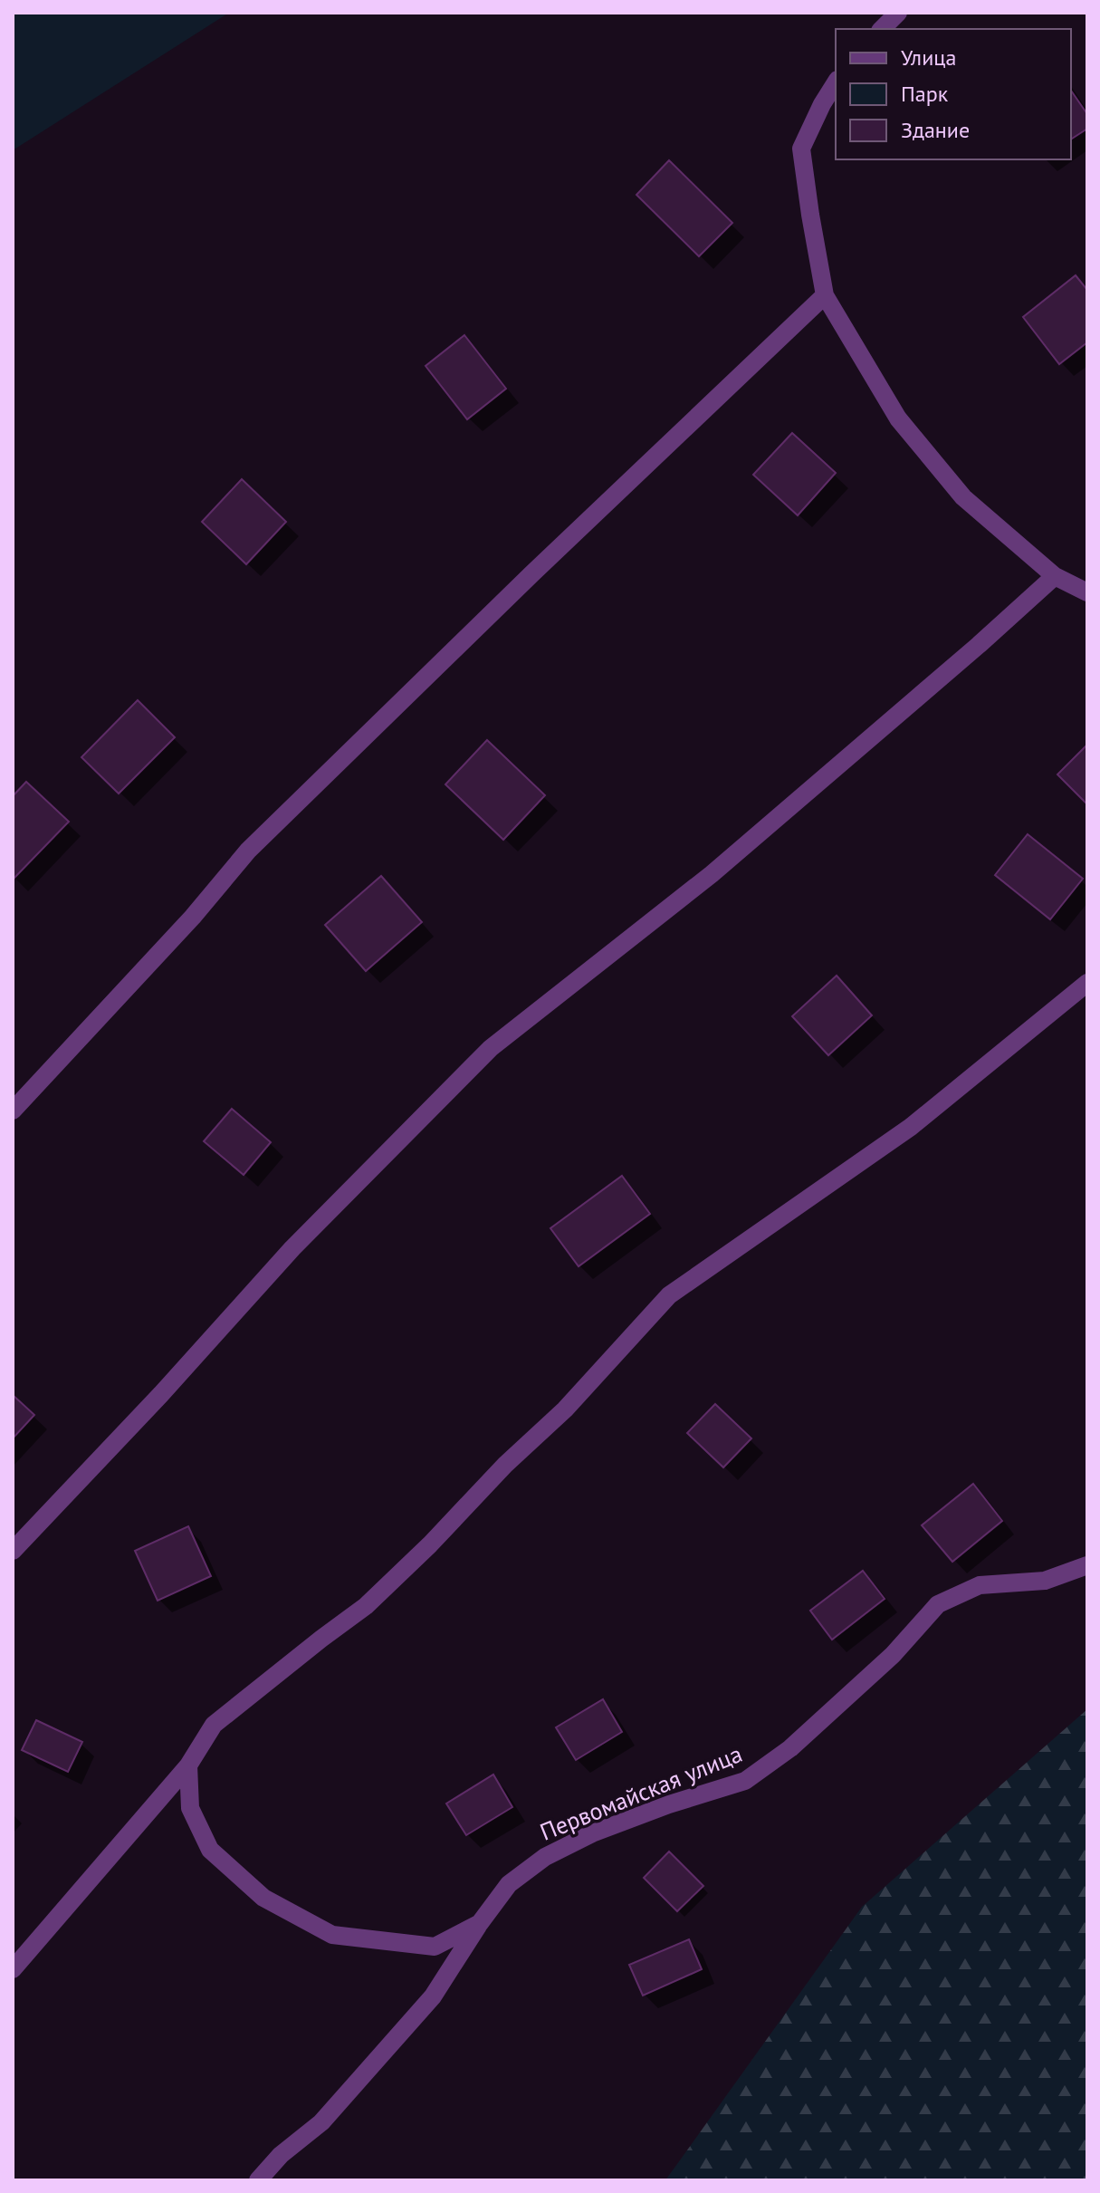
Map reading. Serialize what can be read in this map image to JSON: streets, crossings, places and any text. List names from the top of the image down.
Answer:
{
  "streets": {
    "street": ["Первомайская улица"]
  },
  "legend": ["Улица", "Парк", "Здание"]
}
